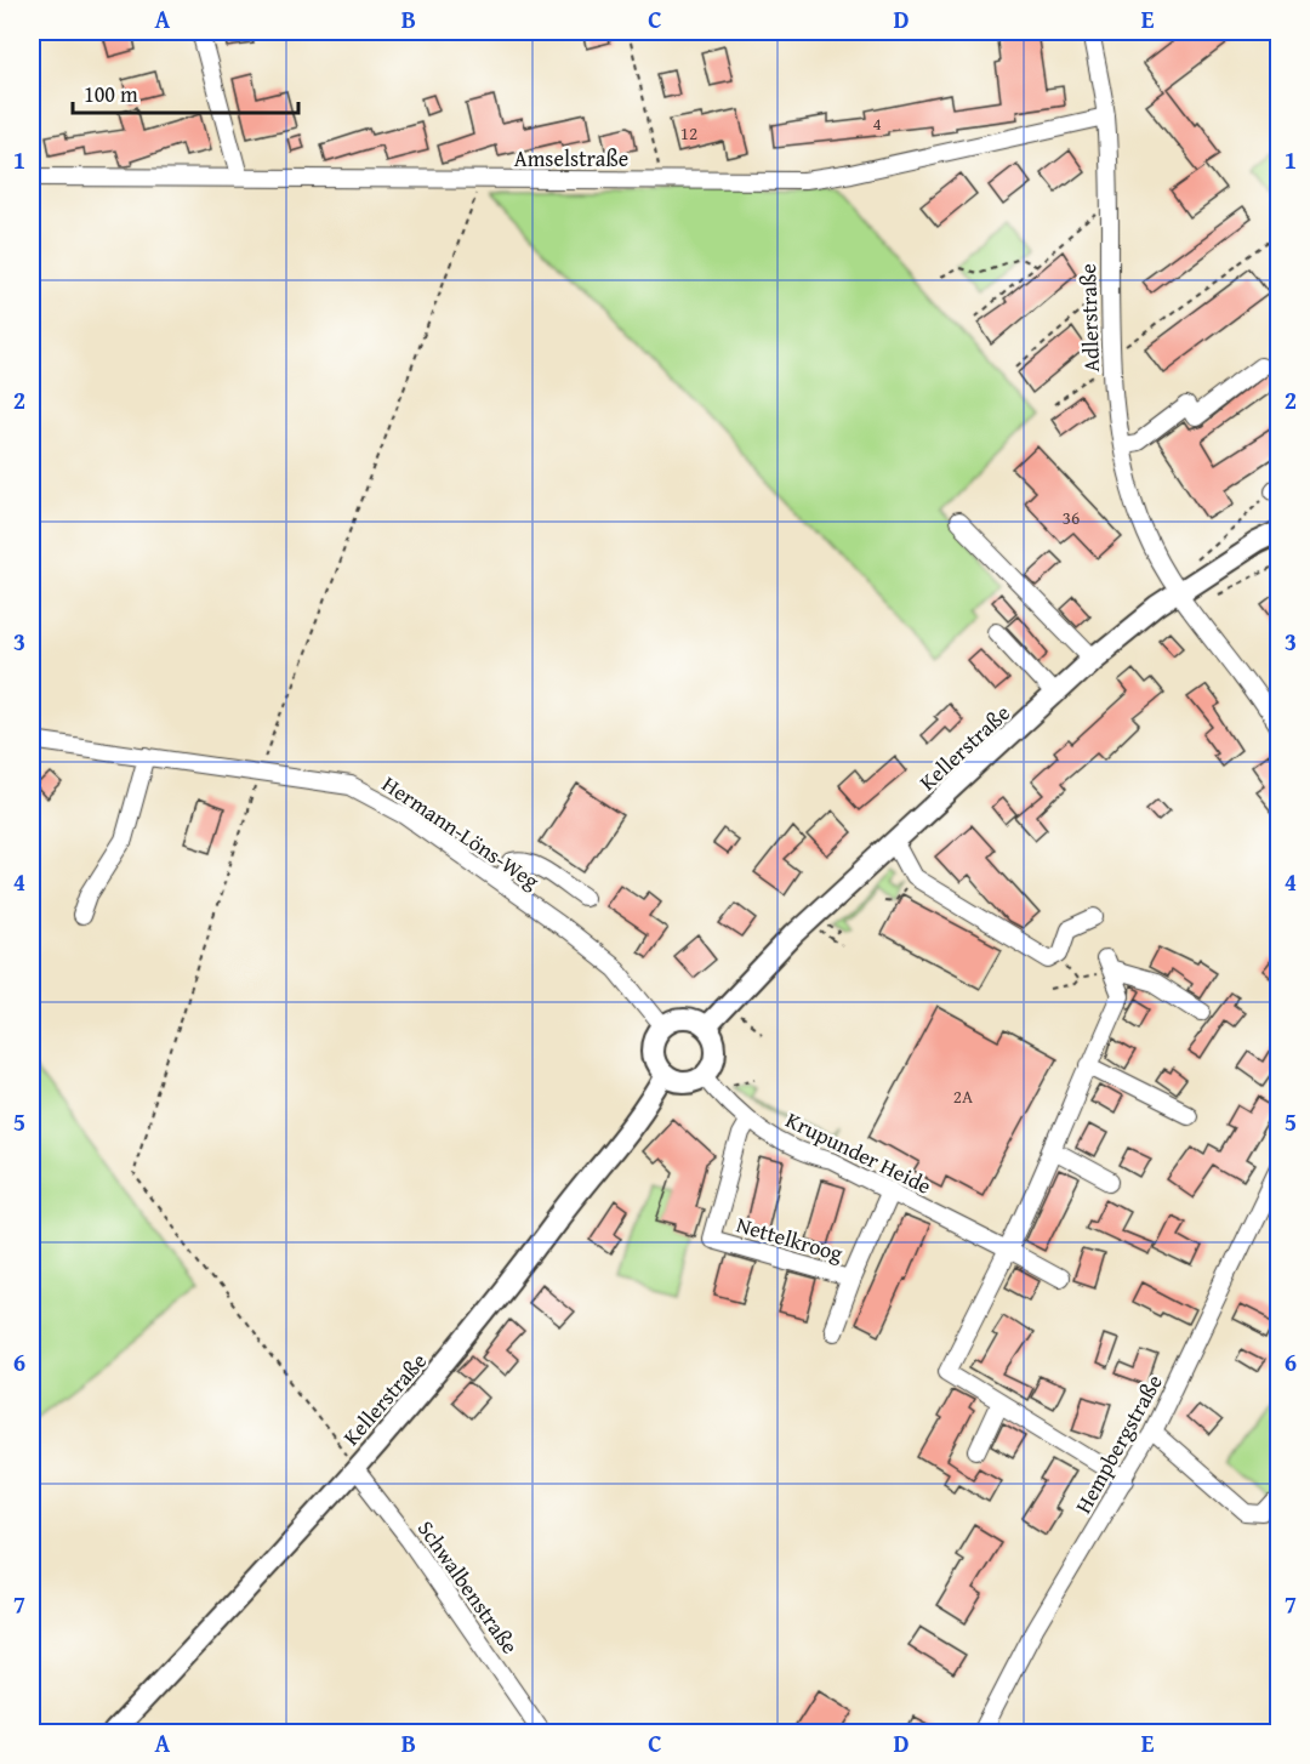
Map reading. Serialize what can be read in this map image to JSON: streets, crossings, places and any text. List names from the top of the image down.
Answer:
{
  "streets": {
    "main road": ["Kellerstraße"],
    "street": [
      "Amselstraße",
      "Adlerstraße",
      "Hermann-Löns-Weg",
      "Krupunder Heide",
      "Nettelkroog",
      "Hempbergstraße",
      "Schwalbenstraße"
    ]
  },
  "crossings": [
    ["Amselstraße", "Adlerstraße"],
    ["Adlerstraße", "Kellerstraße"],
    ["Kellerstraße", "Hermann-Löns-Weg"],
    ["Kellerstraße", "Krupunder Heide"],
    ["Kellerstraße", "Schwalbenstraße"],
    ["Hermann-Löns-Weg", "Krupunder Heide"],
    ["Krupunder Heide", "Nettelkroog"]
  ],
  "house_numbers": [
    "4",
    "12",
    "36",
    "2A"
  ],
  "scale_bar": "100 m",
  "grid": {
    "columns": [
      "A",
      "B",
      "C",
      "D",
      "E"
    ],
    "rows": [
      "1",
      "2",
      "3",
      "4",
      "5",
      "6",
      "7"
    ]
  }
}
